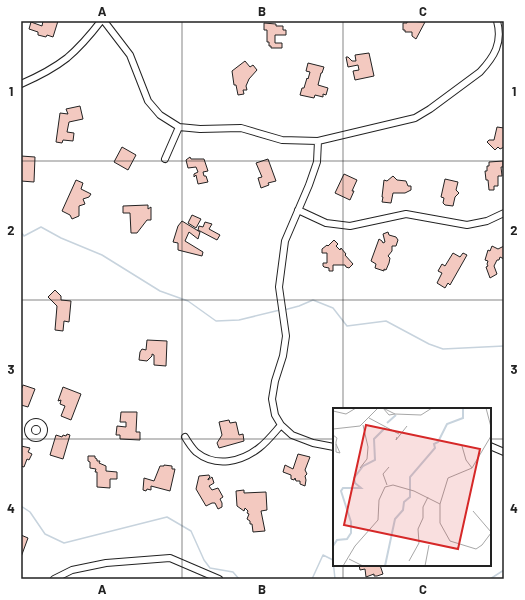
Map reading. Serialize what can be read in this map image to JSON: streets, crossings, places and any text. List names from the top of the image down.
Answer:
{
  "grid": {
    "columns": ["A", "B", "C"],
    "rows": [
      "1",
      "2",
      "3",
      "4"
    ]
  }
}
